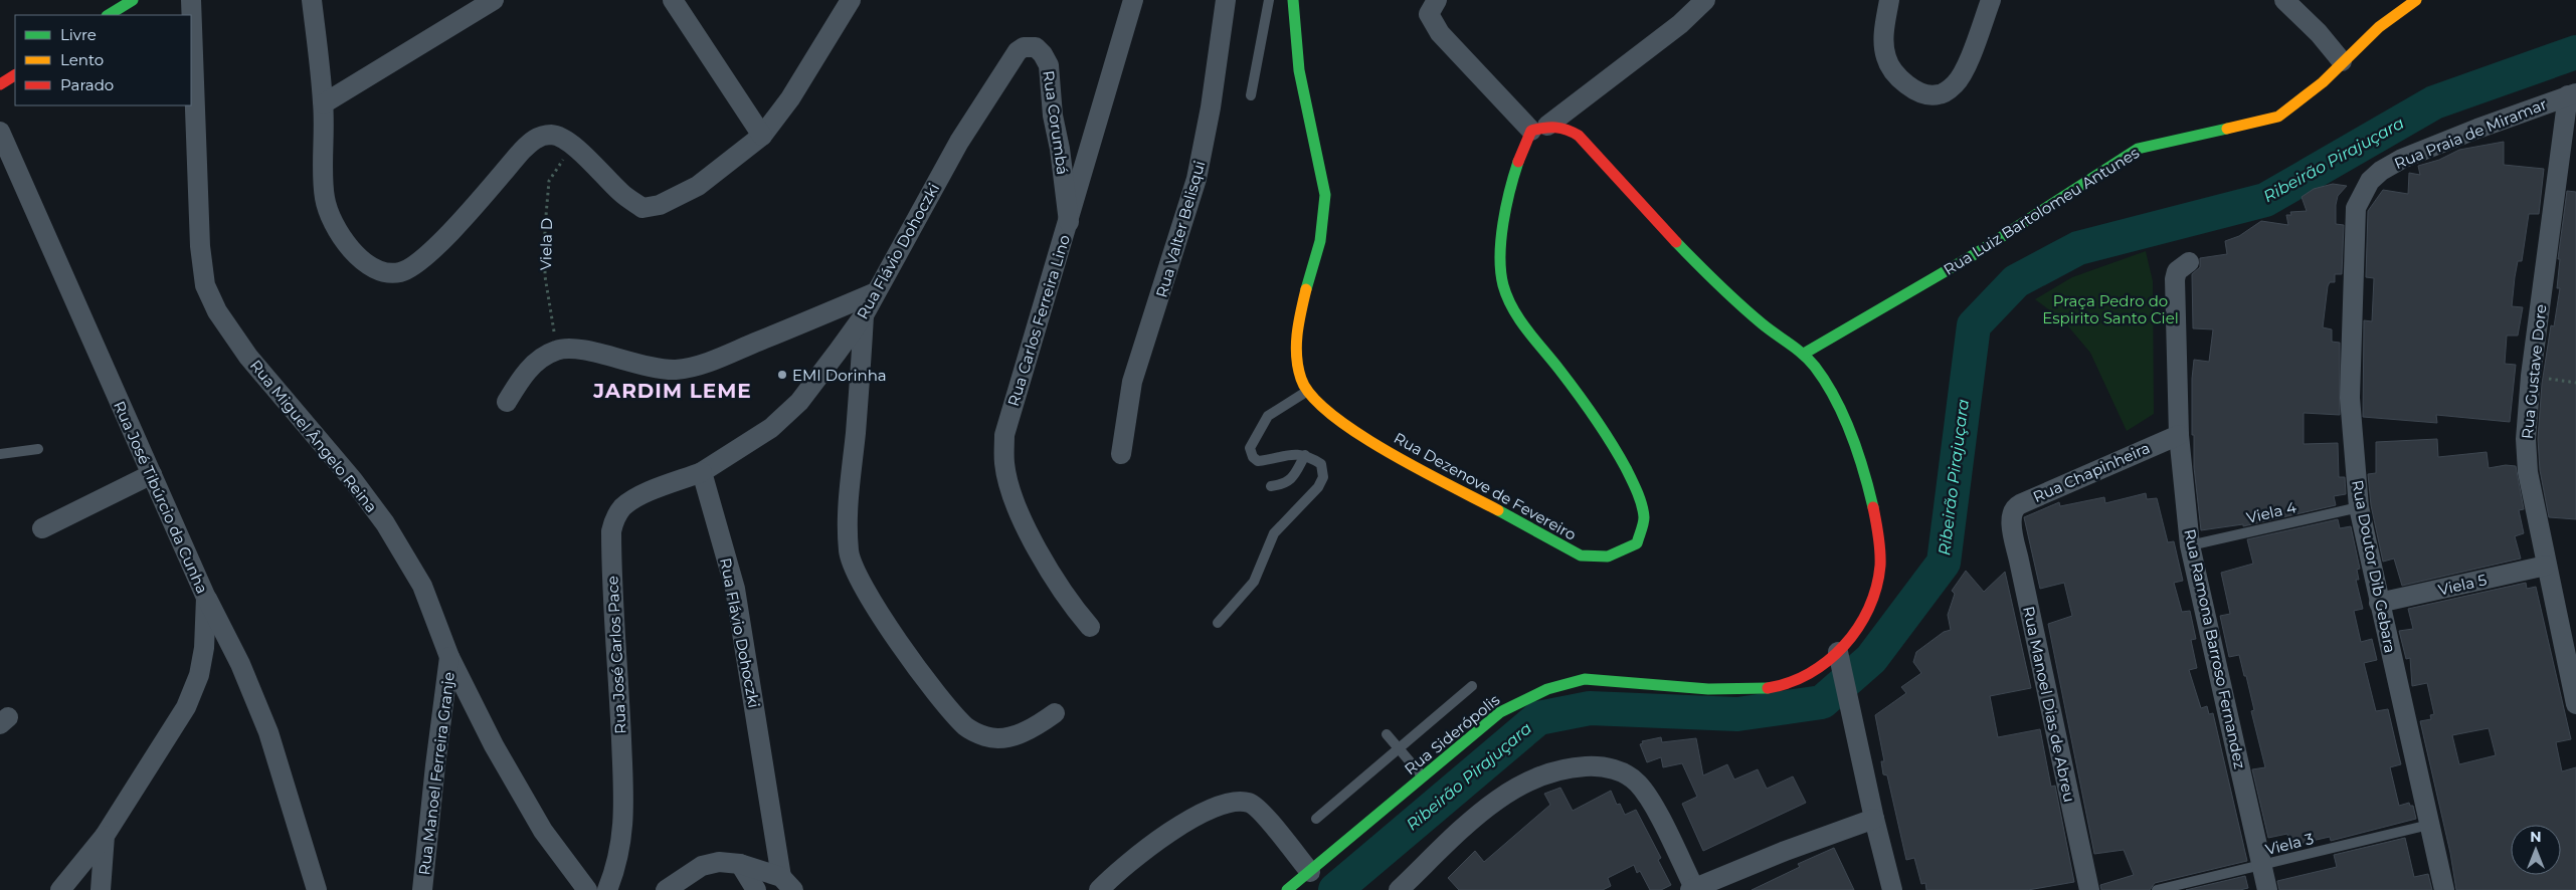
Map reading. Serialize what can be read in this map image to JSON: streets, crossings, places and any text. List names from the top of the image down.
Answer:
{
  "streets": {
    "street": [
      "Rua Corumbá",
      "Rua Praia de Miramar",
      "Rua Luiz Bartolomeu Antunes",
      "Rua Valter Belisqui",
      "Rua Flávio Dohoczki",
      "Rua Carlos Ferreira Lino",
      "Rua Gustave Dore",
      "Rua Miguel Ângelo Reina",
      "Rua Chapinheira",
      "Rua Dezenove de Fevereiro",
      "Rua José Tibúrcio da Cunha",
      "Rua Doutor Dib Gebara",
      "Viela 5",
      "Rua Ramona Barroso Fernandez",
      "Rua José Carlos Pace",
      "Rua Manoel Dias de Abreu",
      "Rua Siderópolis",
      "Rua Manoel Ferreira Granje"
    ],
    "lane": ["Viela 4", "Viela 3"],
    "path": ["Viela D"]
  },
  "crossings": [
    ["Rua Corumbá", "Rua Flávio Dohoczki"],
    ["Rua Corumbá", "Rua Carlos Ferreira Lino"],
    ["Rua Praia de Miramar", "Rua Gustave Dore"],
    ["Rua Praia de Miramar", "Rua Doutor Dib Gebara"],
    ["Rua Flávio Dohoczki", "Rua José Carlos Pace"],
    ["Rua Gustave Dore", "Viela 5"],
    ["Rua Miguel Ângelo Reina", "Rua Manoel Ferreira Granje"],
    ["Rua Chapinheira", "Rua Ramona Barroso Fernandez"],
    ["Rua Chapinheira", "Rua Manoel Dias de Abreu"],
    ["Viela 4", "Rua Doutor Dib Gebara"],
    ["Viela 4", "Rua Ramona Barroso Fernandez"],
    ["Rua Doutor Dib Gebara", "Viela 5"],
    ["Rua Doutor Dib Gebara", "Viela 3"],
    ["Rua Ramona Barroso Fernandez", "Viela 3"]
  ],
  "districts": ["JARDIM LEME"],
  "water": ["Ribeirão Pirajuçara"],
  "parks": ["Praça Pedro do Espirito Santo Ciel"],
  "places": ["EMI Dorinha"],
  "legend": ["Livre", "Lento", "Parado"],
  "north": "top"
}
